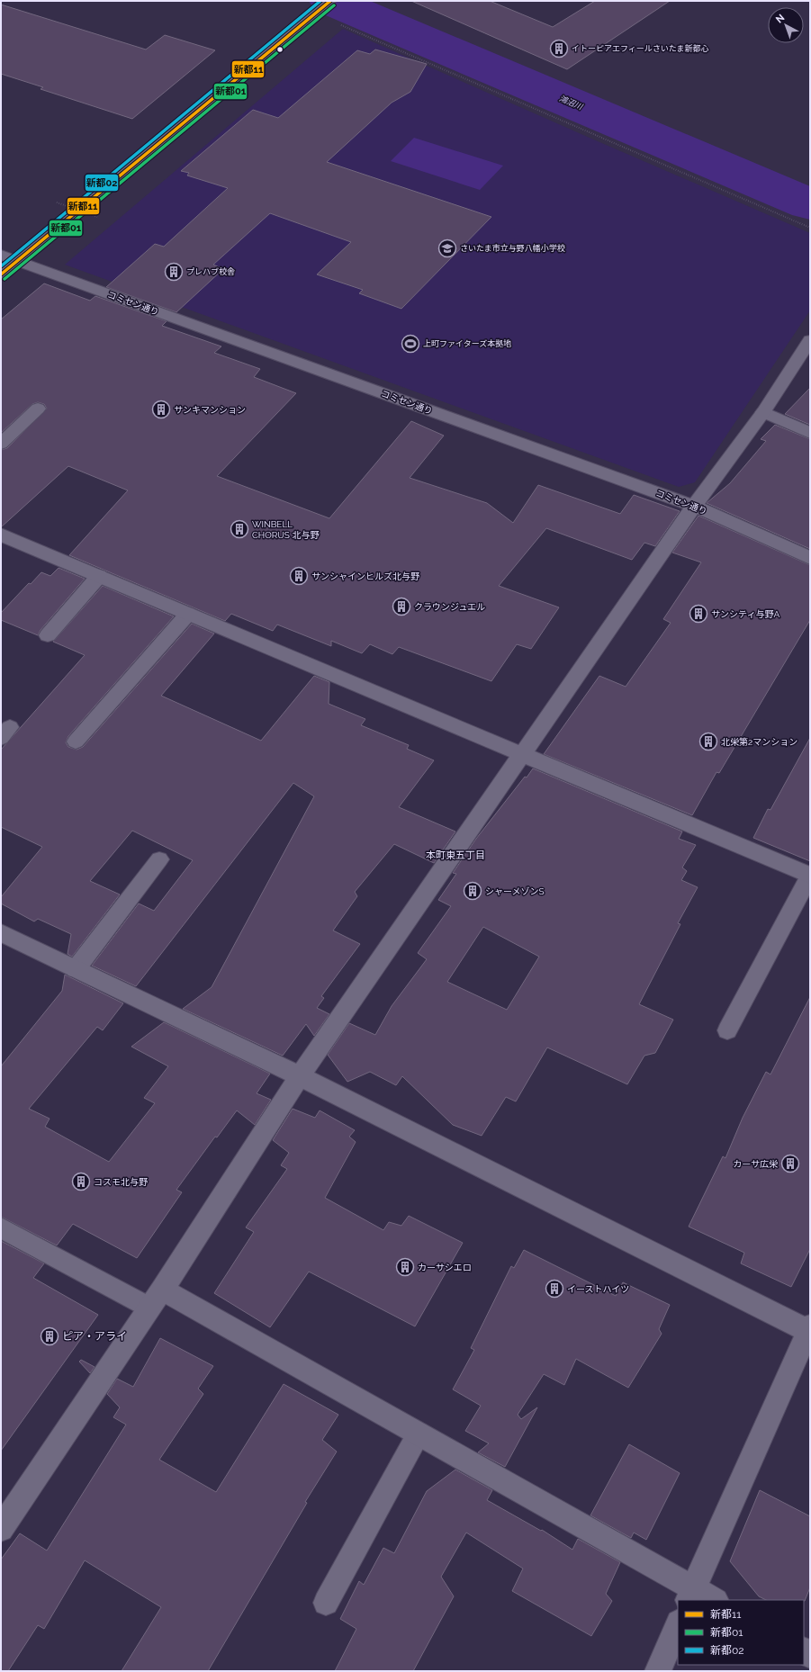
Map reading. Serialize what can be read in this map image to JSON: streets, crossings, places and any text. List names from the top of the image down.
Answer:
{
  "streets": {
    "street": ["コミセン通り"]
  },
  "districts": ["本町東五丁目"],
  "water": ["鴻沼川"],
  "places": {
    "building": [
      "イトーピアエフィールさいたま新都心",
      "プレハブ校舎",
      "サンキマンション",
      "WINBELL CHORUS 北与野",
      "サンシャインヒルズ北与野",
      "クラウンジュエル",
      "サンシティ与野A",
      "北栄第2マンション",
      "シャーメゾンS",
      "カーサ広栄",
      "コスモ北与野",
      "カーサシエロ",
      "イーストハイツ",
      "ピア・アライ"
    ],
    "school or university": ["さいたま市立与野八幡小学校"],
    "sports": ["上町ファイターズ本拠地"]
  },
  "lines": ["transit line 新都11", "transit line 新都02", "transit line 新都01"],
  "legend": ["新都11", "新都01", "新都02"],
  "north": "top left"
}
